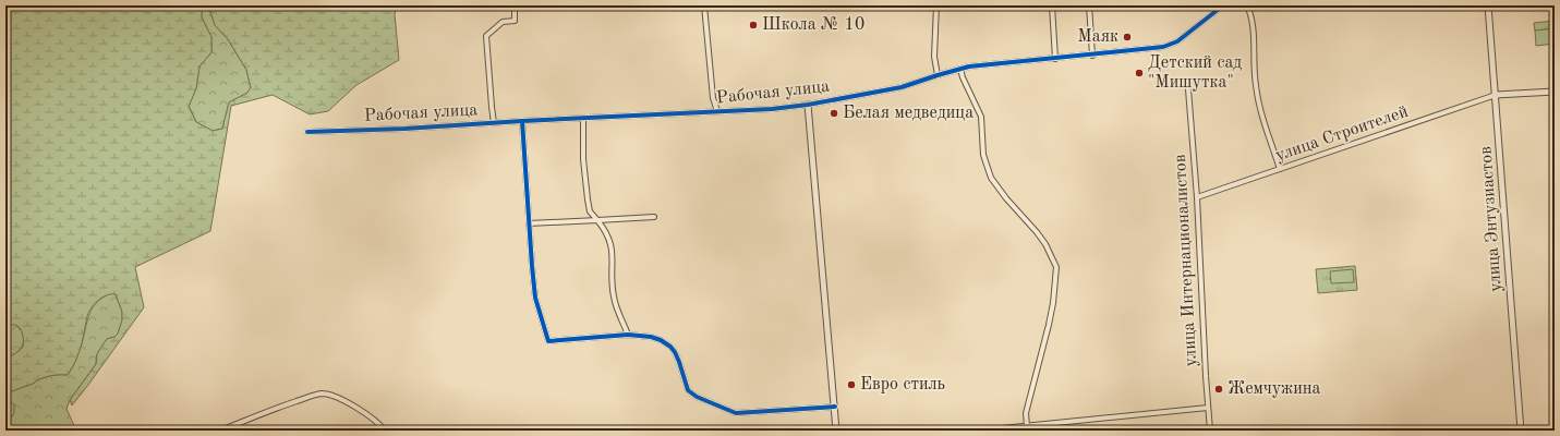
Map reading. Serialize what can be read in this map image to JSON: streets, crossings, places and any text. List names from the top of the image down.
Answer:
{
  "streets": {
    "street": [
      "Рабочая улица",
      "улица Строителей",
      "улица Энтузиастов",
      "улица Интернационалистов"
    ]
  },
  "crossings": [
    ["улица Строителей", "улица Энтузиастов"],
    ["улица Строителей", "улица Интернационалистов"]
  ],
  "places": [
    "Школа № 10",
    "Маяк",
    "Детский сад \"Мишутка\"",
    "Белая медведица",
    "Евро стиль",
    "Жемчужина"
  ]
}
